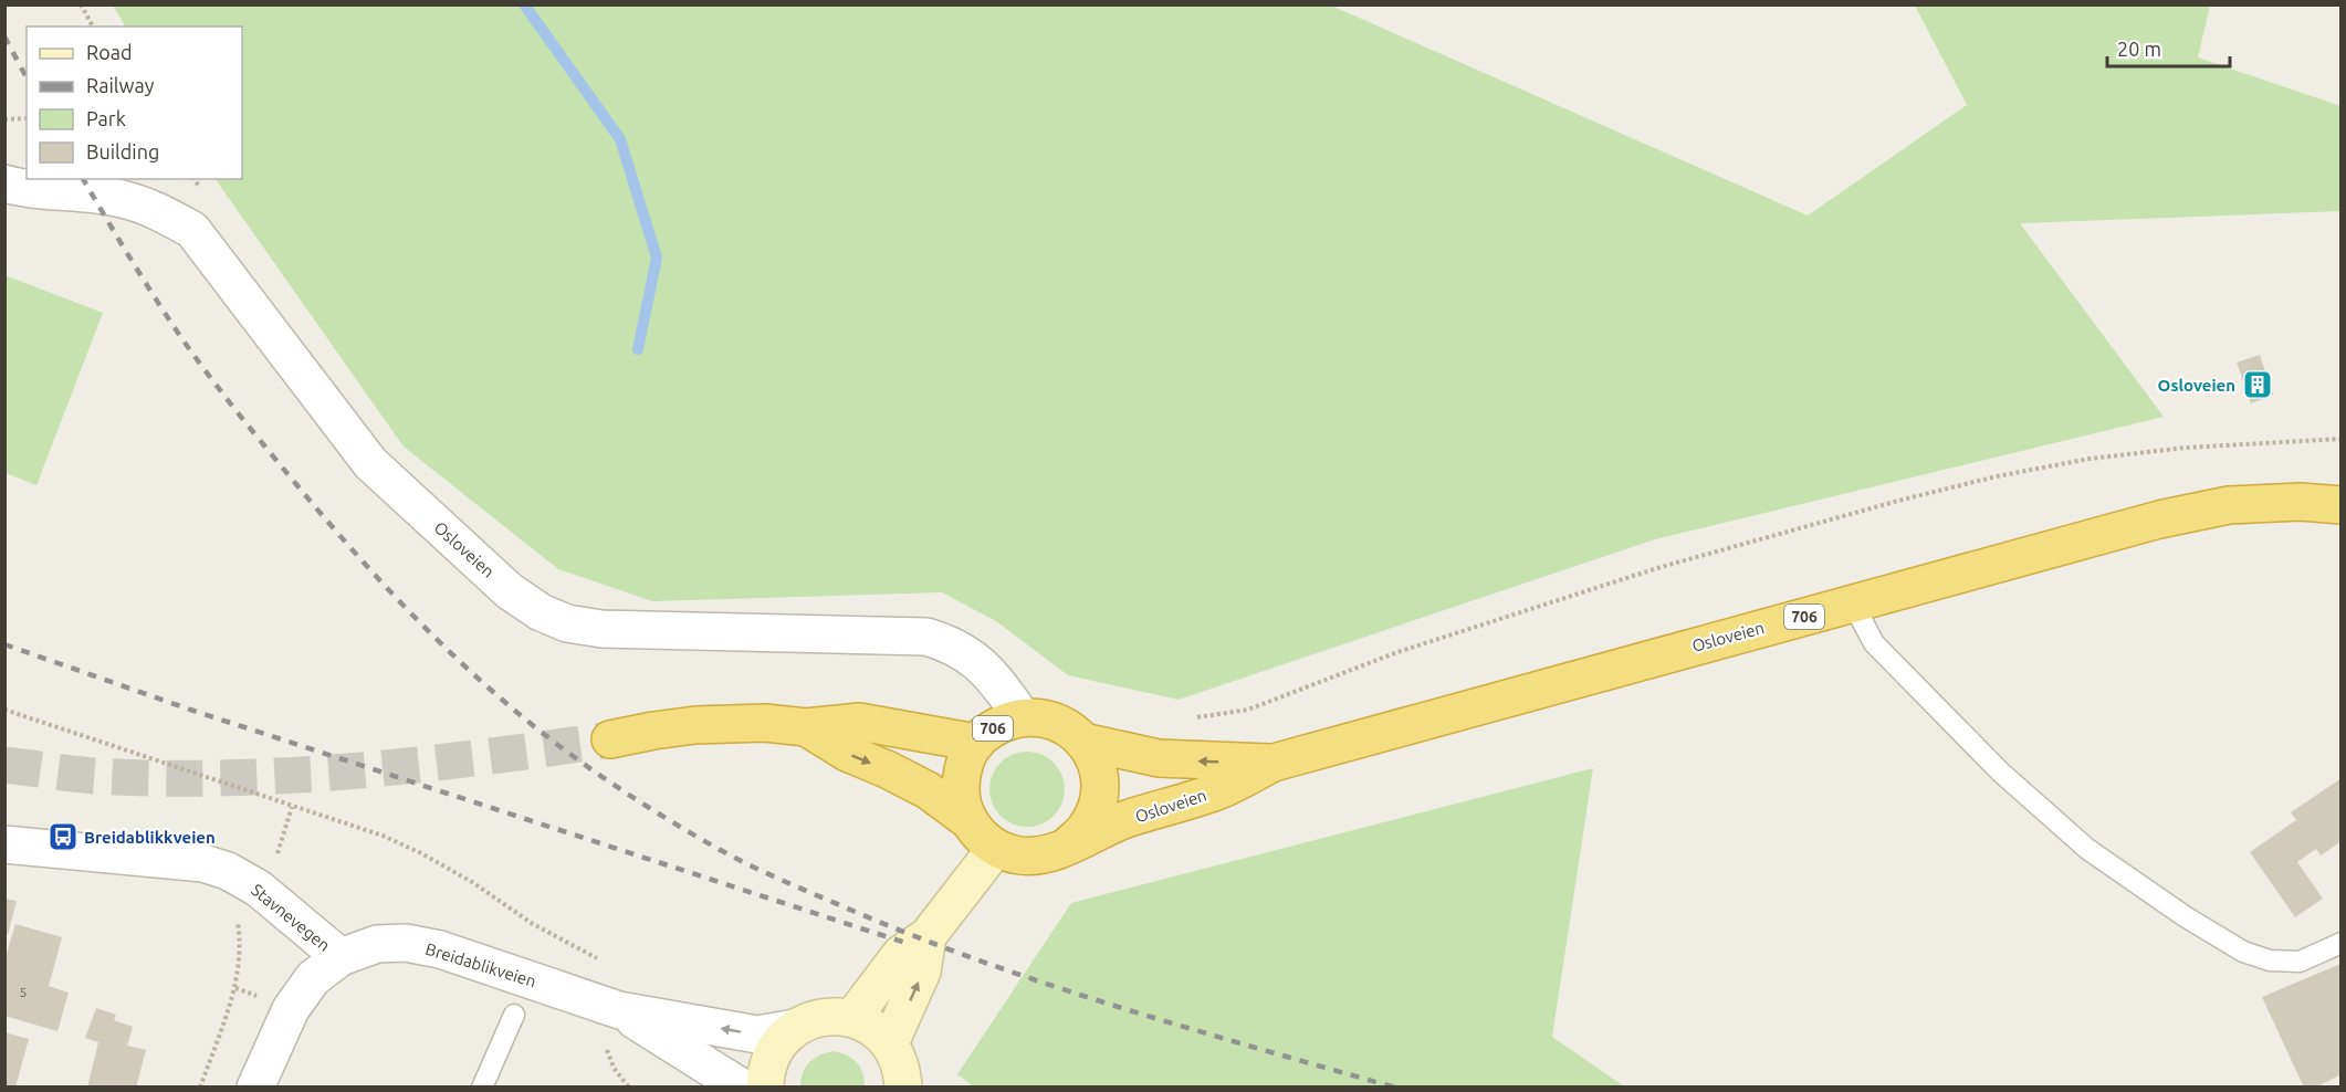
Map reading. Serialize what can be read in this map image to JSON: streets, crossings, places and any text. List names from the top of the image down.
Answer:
{
  "streets": {
    "highway": ["Osloveien", "706"],
    "street": ["Stavnevegen", "Breidablikveien"]
  },
  "crossings": [
    ["Osloveien", "706"],
    ["Stavnevegen", "Breidablikveien"]
  ],
  "places": {
    "building": ["Osloveien"],
    "bus stop": ["Breidablikkveien"]
  },
  "house_numbers": ["5"],
  "legend": [
    "Road",
    "Railway",
    "Park",
    "Building"
  ],
  "scale_bar": "20 m"
}
